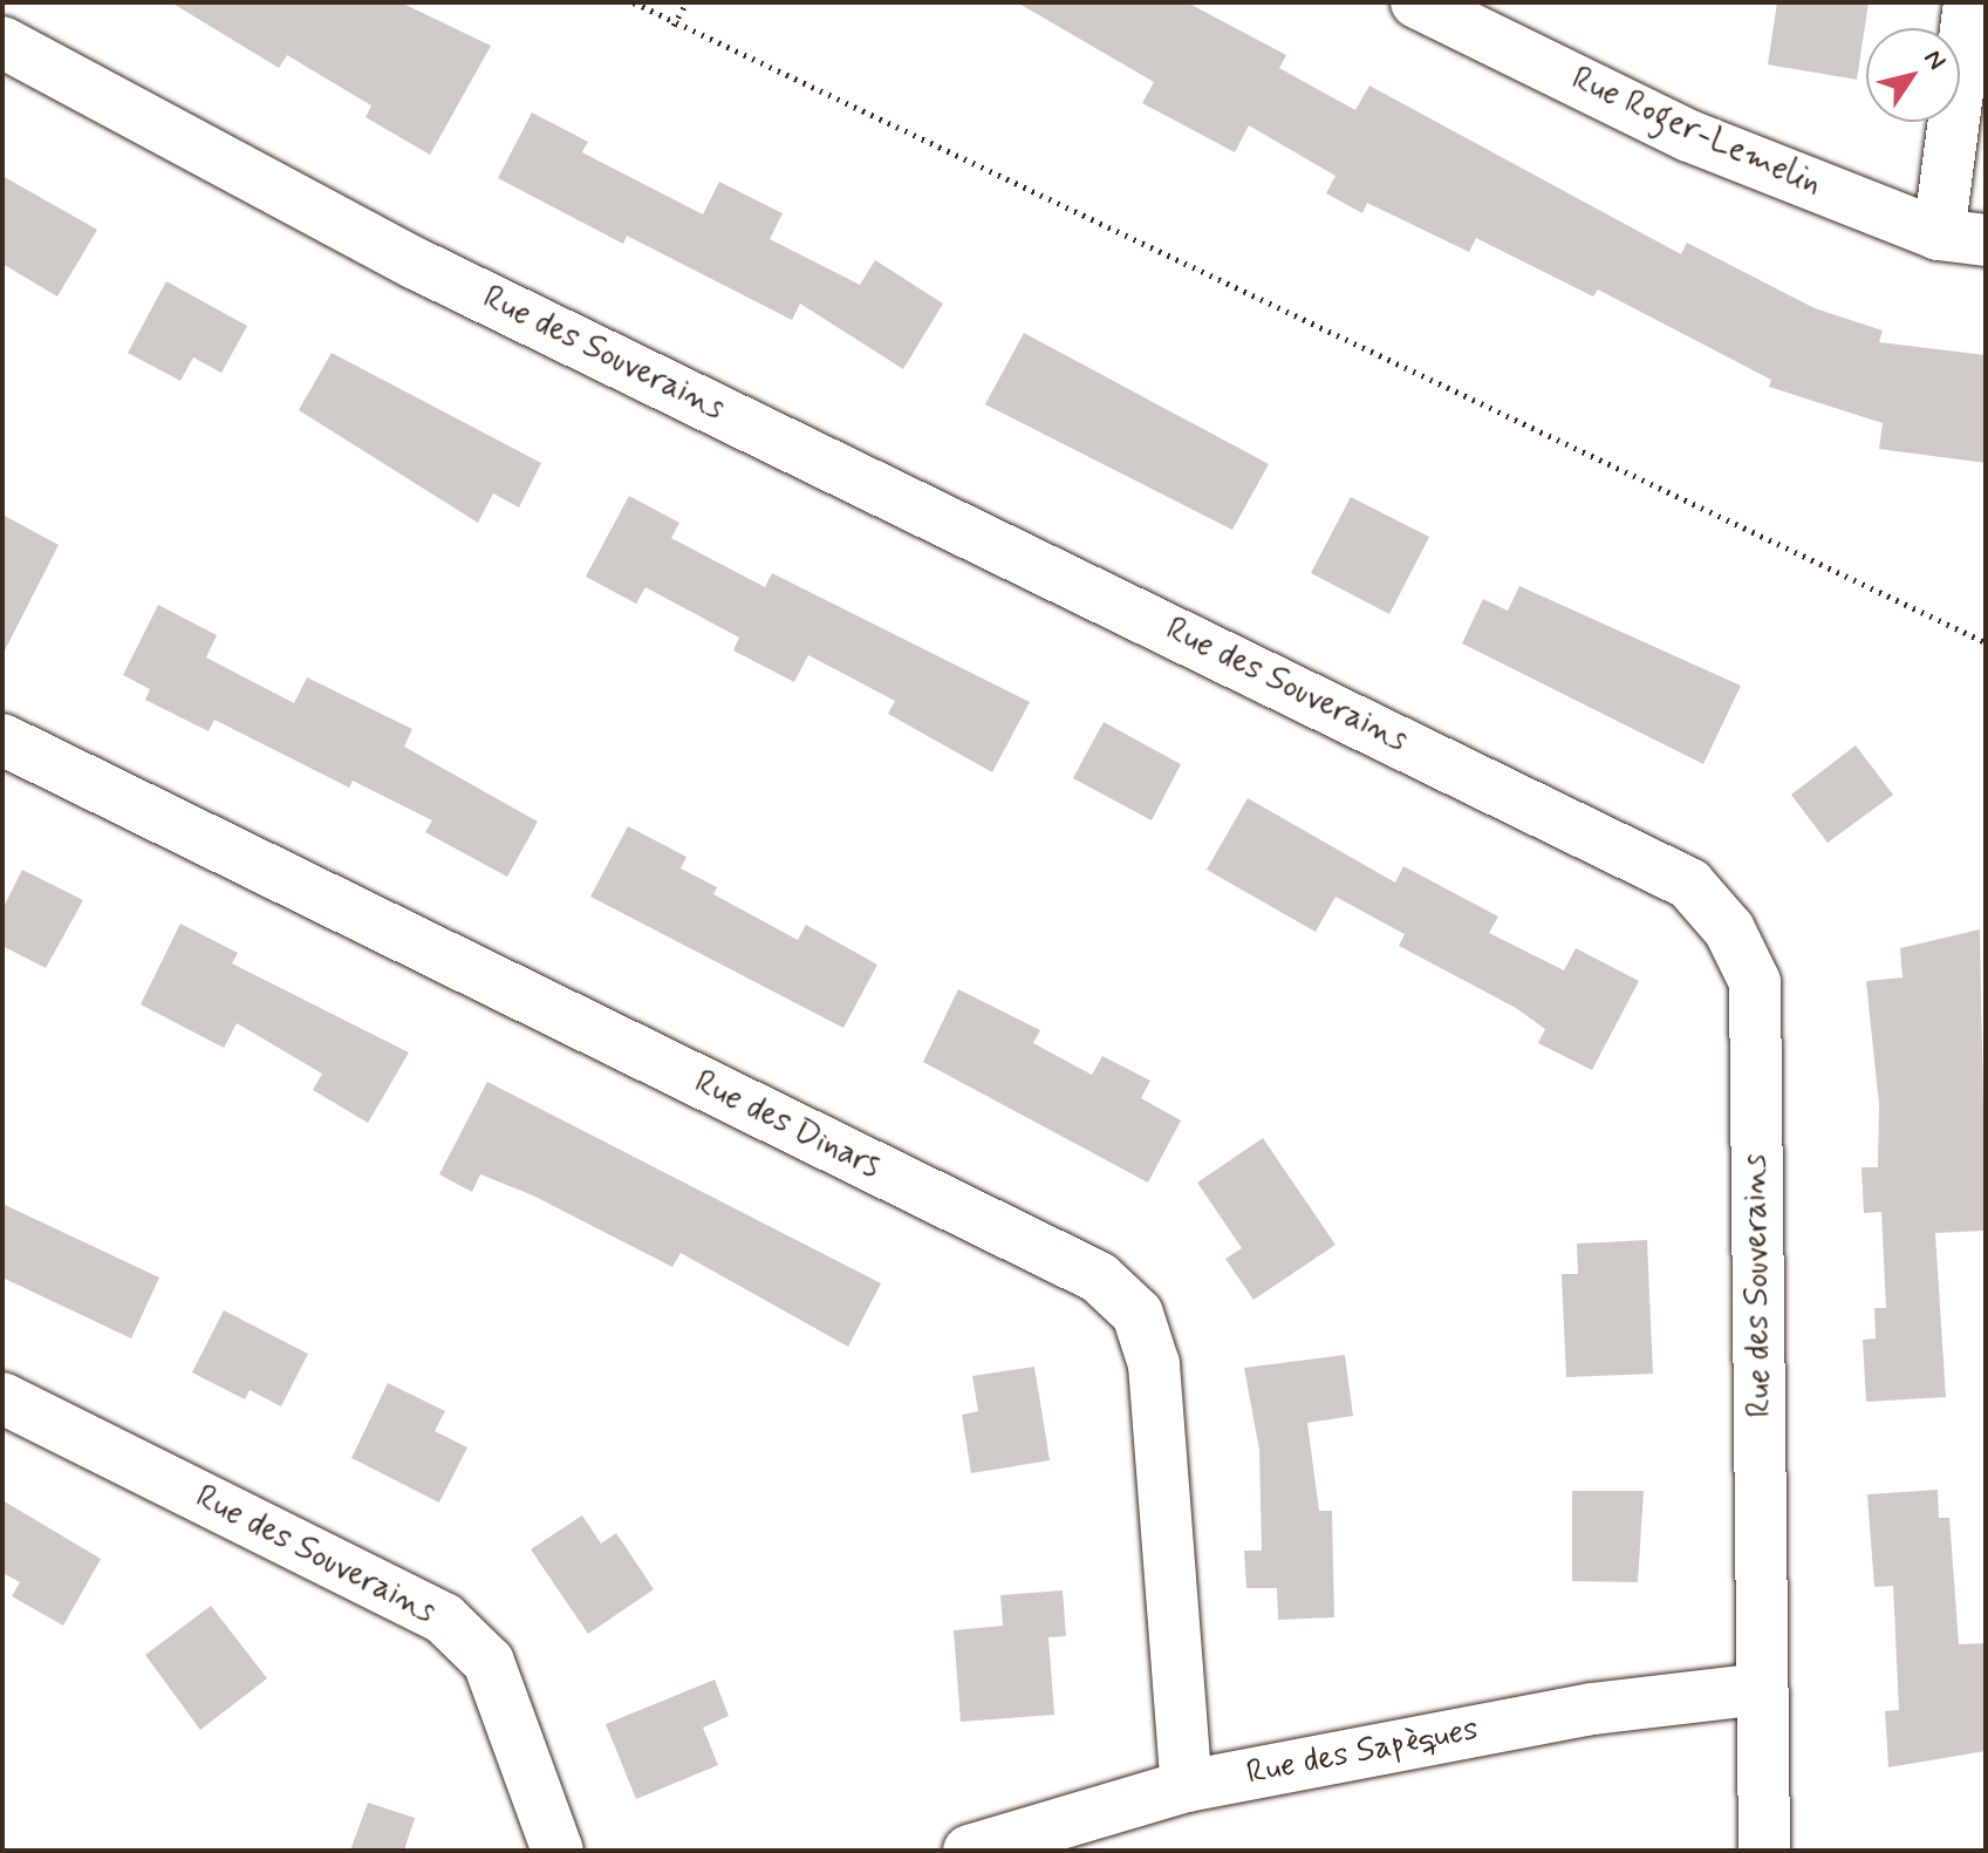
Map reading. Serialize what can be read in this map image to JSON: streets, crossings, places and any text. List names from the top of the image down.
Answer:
{
  "streets": {
    "street": [
      "Rue Roger-Lemelin",
      "Rue des Souverains",
      "Rue des Dinars",
      "Rue des Sapèques"
    ]
  },
  "crossings": [
    ["Rue des Souverains", "Rue des Sapèques"],
    ["Rue des Dinars", "Rue des Sapèques"]
  ],
  "north": "top right"
}
